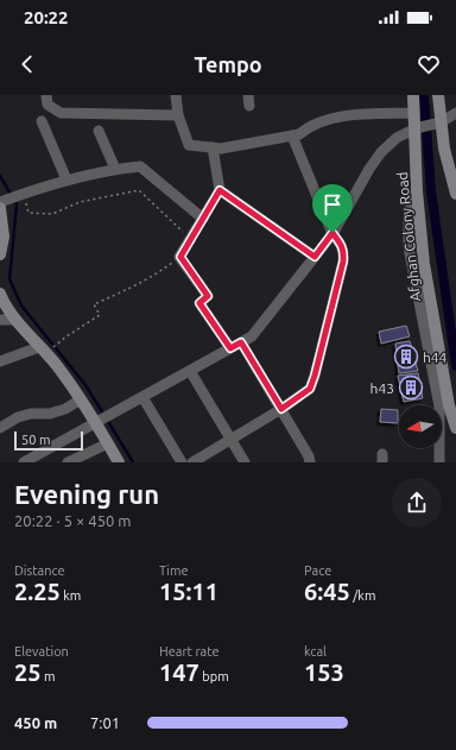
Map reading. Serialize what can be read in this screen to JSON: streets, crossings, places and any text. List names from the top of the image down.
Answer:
{
  "streets": {
    "main road": ["Afghan Colony Road"]
  },
  "places": {
    "building": ["h44", "h43"]
  },
  "scale_bar": "50 m",
  "north": "left",
  "page": {
    "status": "20:22",
    "header": "Tempo",
    "scale": "50 m",
    "heading": ["Evening run", "20:22 · 5 × 450 m"],
    "stats": [
      ["Distance", "2.25 km"],
      ["Time", "15:11"],
      ["Pace", "6:45 /km"],
      ["Elevation", "25 m"],
      ["Heart rate", "147 bpm"],
      ["kcal", "153"]
    ],
    "list": [
      {
        "name": "450 m",
        "note": "7:01"
      }
    ]
  }
}
